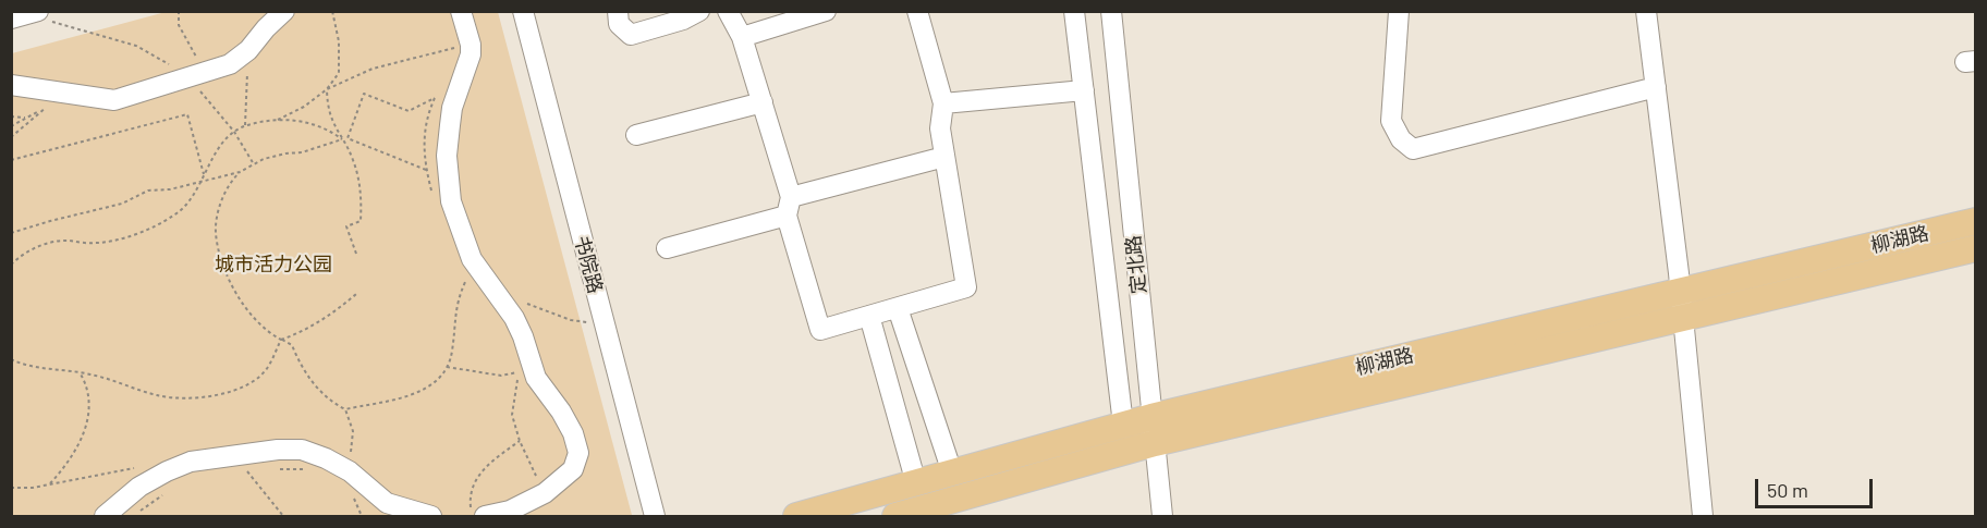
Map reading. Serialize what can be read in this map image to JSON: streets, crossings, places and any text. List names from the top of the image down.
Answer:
{
  "streets": {
    "main road": ["柳湖路"],
    "street": ["书院路", "定北路"]
  },
  "crossings": [
    ["柳湖路", "定北路"]
  ],
  "parks": ["城市活力公园"],
  "scale_bar": "50 m"
}
